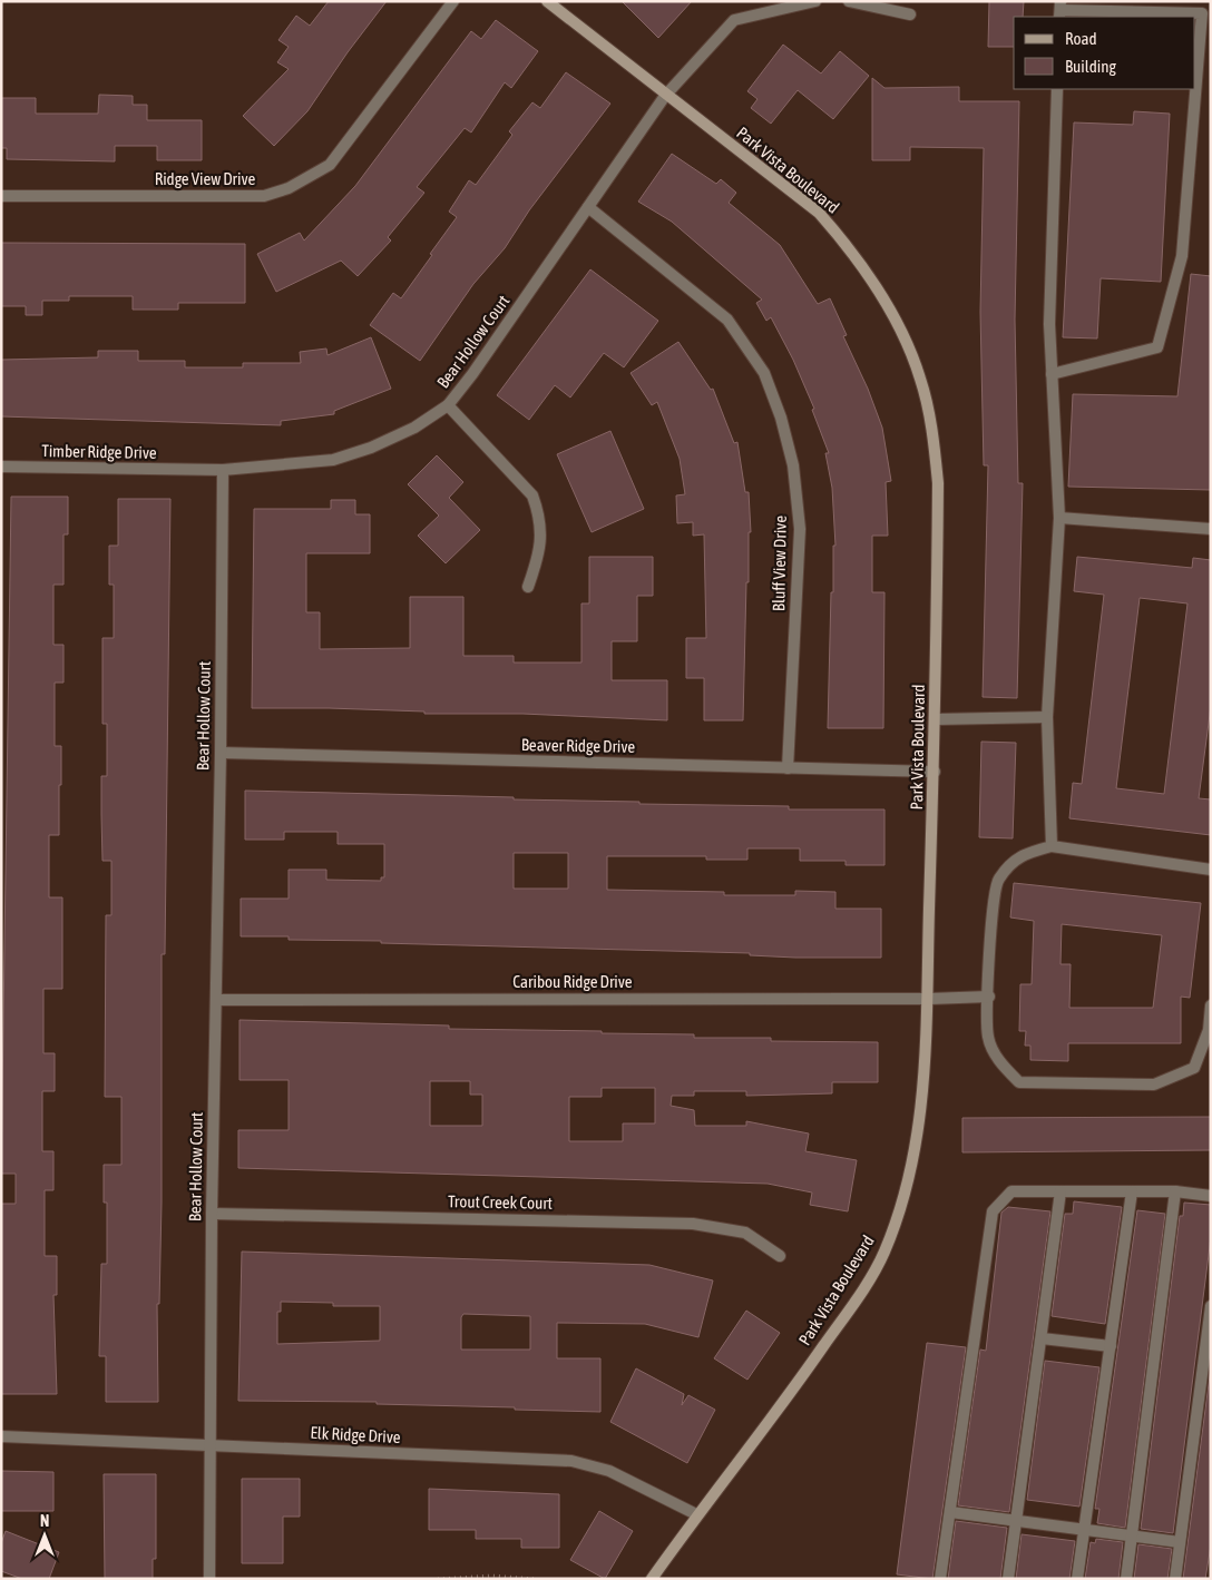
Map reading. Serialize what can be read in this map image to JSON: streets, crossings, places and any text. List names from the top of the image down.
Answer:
{
  "streets": {
    "street": [
      "Park Vista Boulevard",
      "Ridge View Drive",
      "Bear Hollow Court",
      "Timber Ridge Drive",
      "Bluff View Drive",
      "Beaver Ridge Drive",
      "Caribou Ridge Drive",
      "Trout Creek Court",
      "Elk Ridge Drive"
    ]
  },
  "crossings": [
    ["Park Vista Boulevard", "Bear Hollow Court"],
    ["Park Vista Boulevard", "Beaver Ridge Drive"],
    ["Park Vista Boulevard", "Caribou Ridge Drive"],
    ["Park Vista Boulevard", "Elk Ridge Drive"],
    ["Bear Hollow Court", "Timber Ridge Drive"],
    ["Bear Hollow Court", "Bluff View Drive"],
    ["Bear Hollow Court", "Beaver Ridge Drive"],
    ["Bear Hollow Court", "Caribou Ridge Drive"],
    ["Bear Hollow Court", "Trout Creek Court"],
    ["Bear Hollow Court", "Elk Ridge Drive"],
    ["Bluff View Drive", "Beaver Ridge Drive"]
  ],
  "legend": ["Road", "Building"],
  "north": "top"
}
